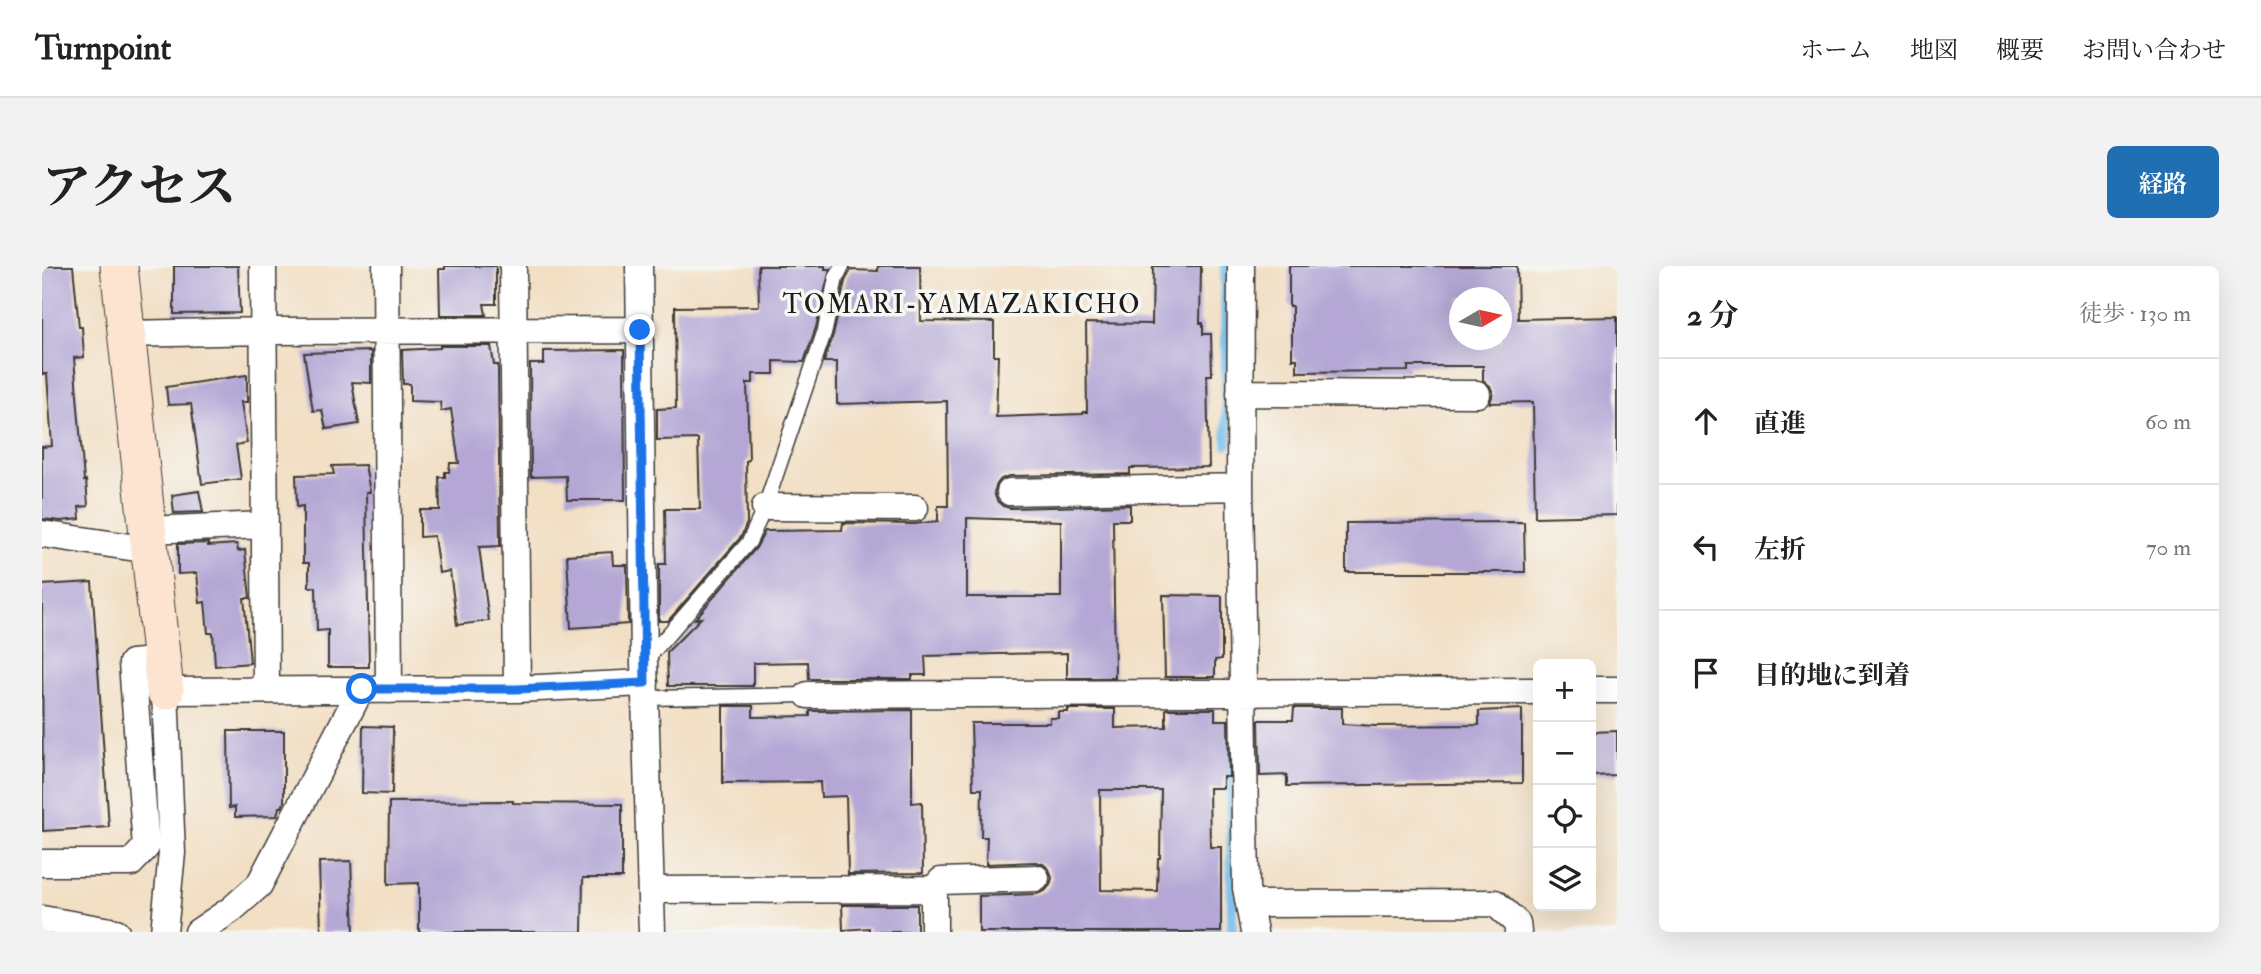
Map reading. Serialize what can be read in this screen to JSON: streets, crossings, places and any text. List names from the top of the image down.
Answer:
{
  "districts": ["TOMARI-YAMAZAKICHO"],
  "north": "right",
  "page": {
    "header": "Turnpoint",
    "nav": [
      "ホーム",
      "地図",
      "概要",
      "お問い合わせ"
    ],
    "buttons": "経路",
    "title": "アクセス",
    "heading": ["2 分", "徒歩 · 130 m"],
    "list": [
      ["直進", "60 m"],
      ["左折", "70 m"],
      "目的地に到着"
    ],
    "map_buttons": ["+", "−"]
  }
}
